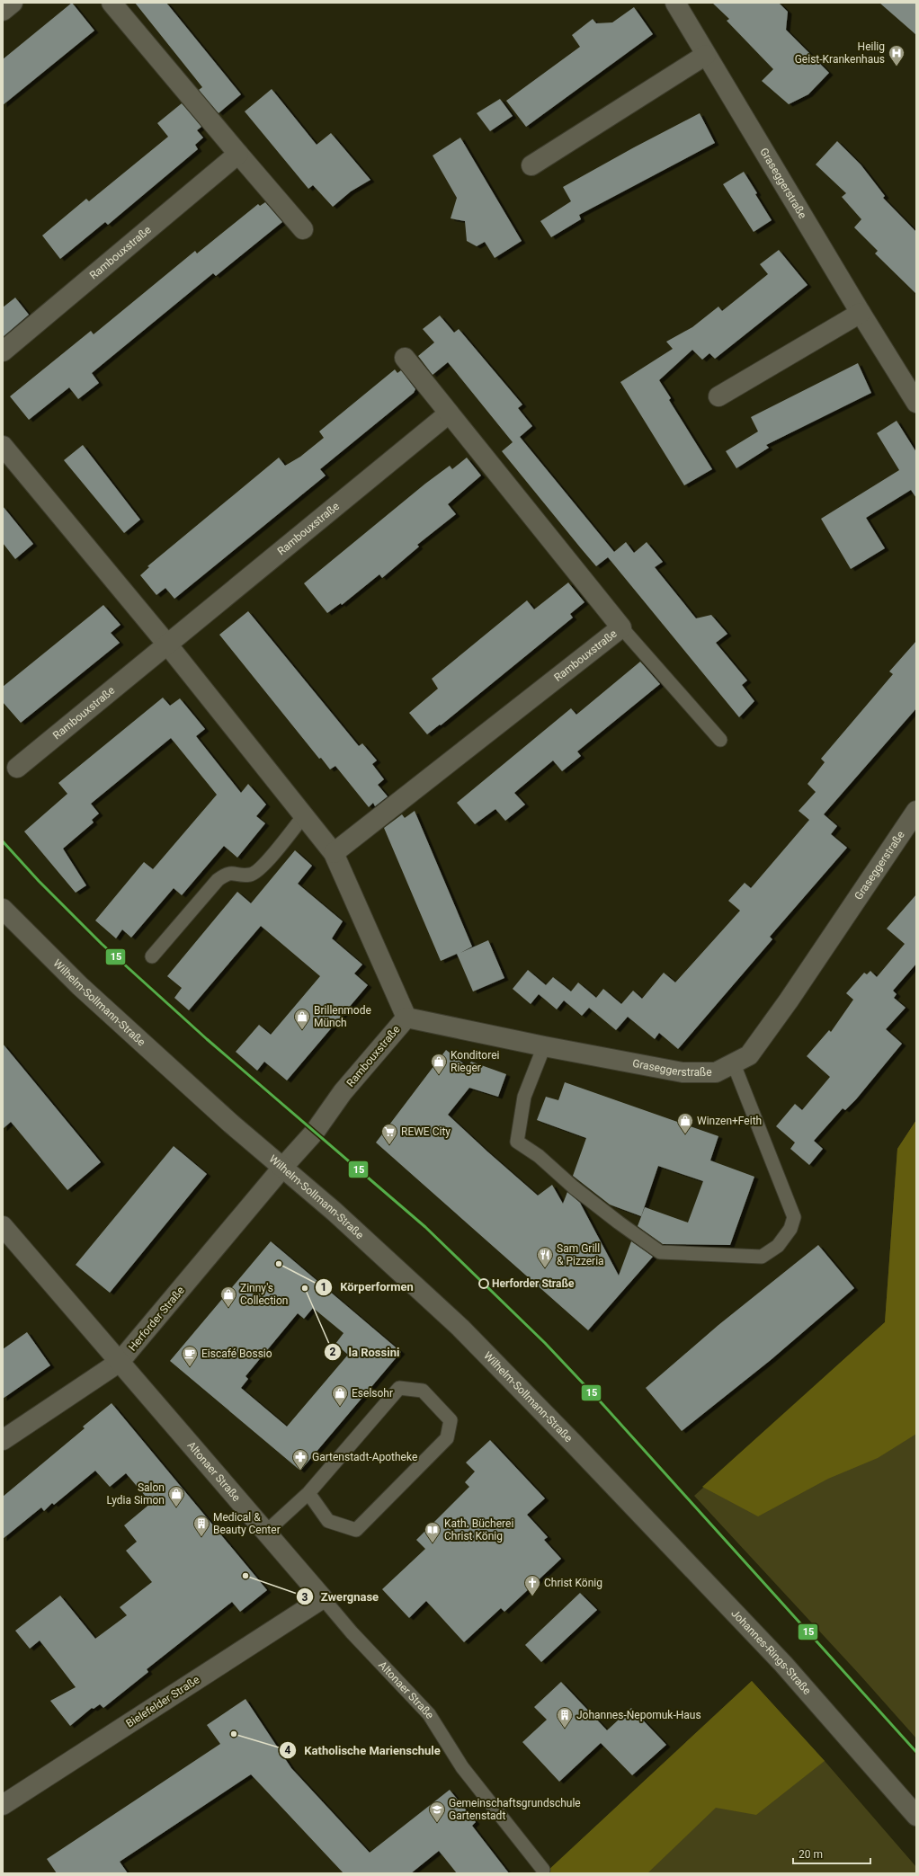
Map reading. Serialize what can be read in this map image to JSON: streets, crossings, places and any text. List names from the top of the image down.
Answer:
{
  "streets": {
    "street": [
      "Graseggerstraße",
      "Rambouxstraße",
      "Wilhelm-Sollmann-Straße",
      "Herforder Straße",
      "Altonaer Straße",
      "Johannes-Rings-Straße",
      "Bielefelder Straße"
    ]
  },
  "crossings": [
    ["Graseggerstraße", "Rambouxstraße"],
    ["Rambouxstraße", "Wilhelm-Sollmann-Straße"],
    ["Rambouxstraße", "Herforder Straße"],
    ["Wilhelm-Sollmann-Straße", "Herforder Straße"],
    ["Wilhelm-Sollmann-Straße", "Johannes-Rings-Straße"],
    ["Herforder Straße", "Altonaer Straße"],
    ["Altonaer Straße", "Bielefelder Straße"]
  ],
  "places": {
    "hospital": ["Heilig Geist-Krankenhaus"],
    "shop": [
      "Brillenmode Münch",
      "Konditorei Rieger",
      "Winzen+Feith",
      "Zinny's Collection",
      "Eselsohr",
      "Salon Lydia Simon"
    ],
    "supermarket": ["REWE City"],
    "other": [
      "Körperformen",
      "Herforder Straße",
      "la Rossini",
      "Zwergnase",
      "Katholische Marienschule"
    ],
    "restaurant": ["Sam Grill & Pizzeria"],
    "cafe": ["Eiscafé Bossio"],
    "pharmacy": ["Gartenstadt-Apotheke"],
    "building": ["Medical & Beauty Center", "Johannes-Nepomuk-Haus"],
    "library": ["Kath. Bücherei Christ König"],
    "church": ["Christ König"],
    "school or university": ["Gemeinschaftsgrundschule Gartenstadt"]
  },
  "lines": ["transit line 15"],
  "scale_bar": "20 m"
}
